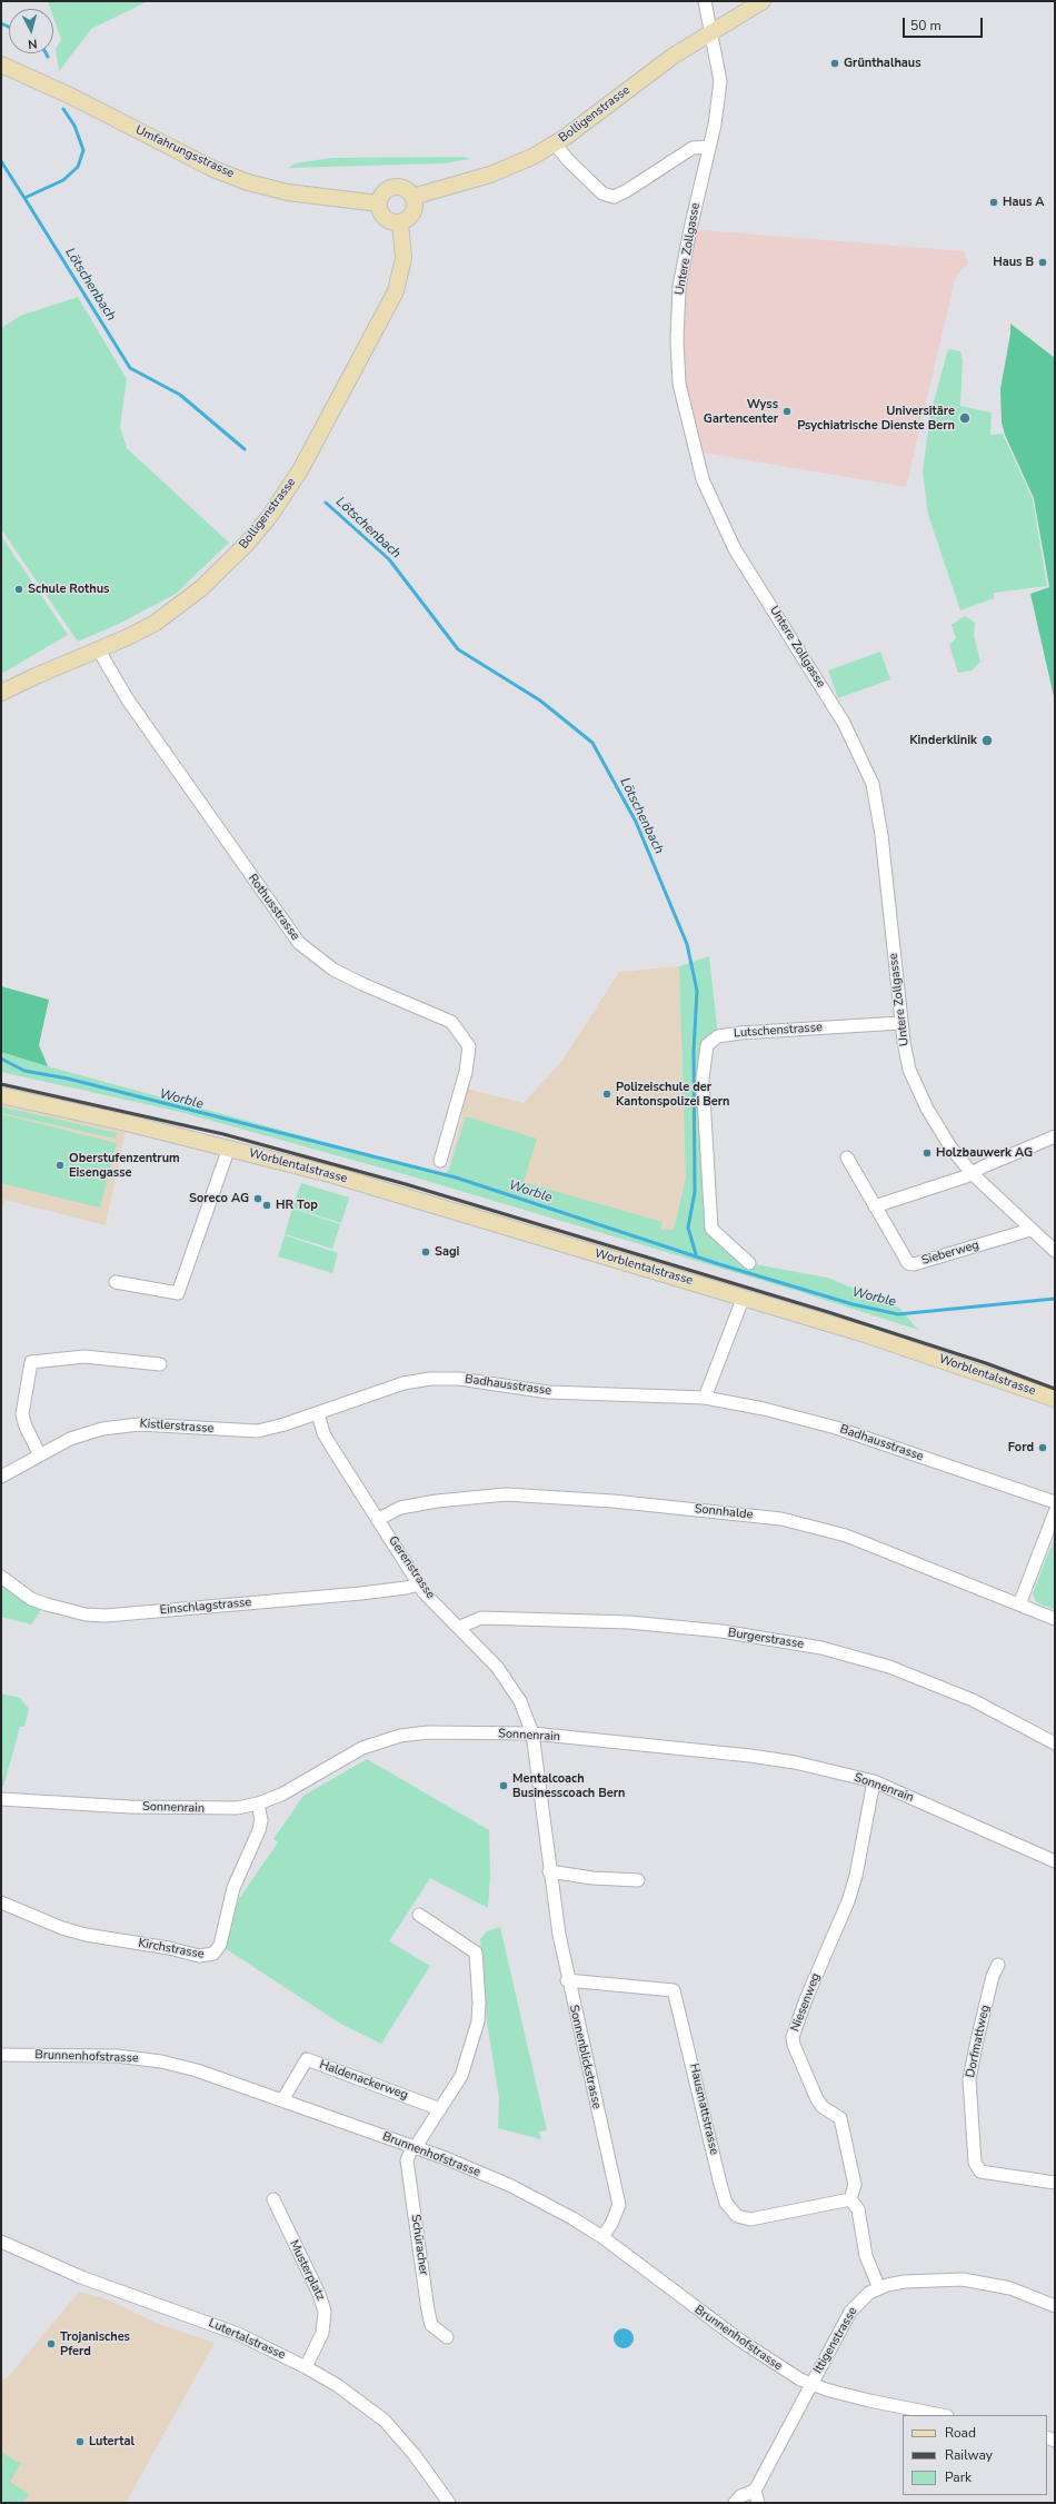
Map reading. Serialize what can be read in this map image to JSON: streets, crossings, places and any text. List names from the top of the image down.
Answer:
{
  "streets": {
    "main road": ["Bolligenstrasse", "Umfahrungsstrasse", "Worblentalstrasse"],
    "street": [
      "Untere Zollgasse",
      "Rothusstrasse",
      "Lutschenstrasse",
      "Sieberweg",
      "Badhausstrasse",
      "Kistlerstrasse",
      "Sonnhalde",
      "Gerenstrasse",
      "Einschlagstrasse",
      "Burgerstrasse",
      "Sonnenrain",
      "Kirchstrasse",
      "Niesenweg",
      "Dorfmattweg",
      "Brunnenhofstrasse",
      "Sonnenblickstrasse",
      "Haldenackerweg",
      "Hausmattstrasse",
      "Schüracher",
      "Musterplatz",
      "Lutertalstrasse",
      "Ittigenstrasse"
    ]
  },
  "crossings": [
    ["Bolligenstrasse", "Umfahrungsstrasse"],
    ["Bolligenstrasse", "Untere Zollgasse"],
    ["Bolligenstrasse", "Rothusstrasse"],
    ["Untere Zollgasse", "Lutschenstrasse"],
    ["Untere Zollgasse", "Sieberweg"],
    ["Badhausstrasse", "Kistlerstrasse"],
    ["Badhausstrasse", "Gerenstrasse"],
    ["Kistlerstrasse", "Gerenstrasse"],
    ["Sonnhalde", "Gerenstrasse"],
    ["Gerenstrasse", "Einschlagstrasse"],
    ["Gerenstrasse", "Burgerstrasse"],
    ["Gerenstrasse", "Sonnenrain"],
    ["Gerenstrasse", "Sonnenblickstrasse"],
    ["Sonnenrain", "Kirchstrasse"],
    ["Sonnenrain", "Niesenweg"],
    ["Sonnenrain", "Sonnenblickstrasse"],
    ["Niesenweg", "Hausmattstrasse"],
    ["Brunnenhofstrasse", "Sonnenblickstrasse"],
    ["Brunnenhofstrasse", "Haldenackerweg"],
    ["Brunnenhofstrasse", "Schüracher"],
    ["Brunnenhofstrasse", "Ittigenstrasse"],
    ["Sonnenblickstrasse", "Hausmattstrasse"],
    ["Musterplatz", "Lutertalstrasse"]
  ],
  "water": ["Lötschenbach", "Worble"],
  "places": [
    "Grünthalhaus",
    "Haus A",
    "Haus B",
    "Wyss Gartencenter",
    "Universitäre Psychiatrische Dienste Bern",
    "Schule Rothus",
    "Kinderklinik",
    "Polizeischule der Kantonspolizei Bern",
    "Holzbauwerk AG",
    "Oberstufenzentrum Eisengasse",
    "Soreco AG",
    "HR Top",
    "Sagi",
    "Ford",
    "Mentalcoach Businesscoach Bern",
    "Trojanisches Pferd",
    "Lutertal"
  ],
  "legend": ["Road", "Railway", "Park"],
  "scale_bar": "50 m",
  "north": "bottom"
}
